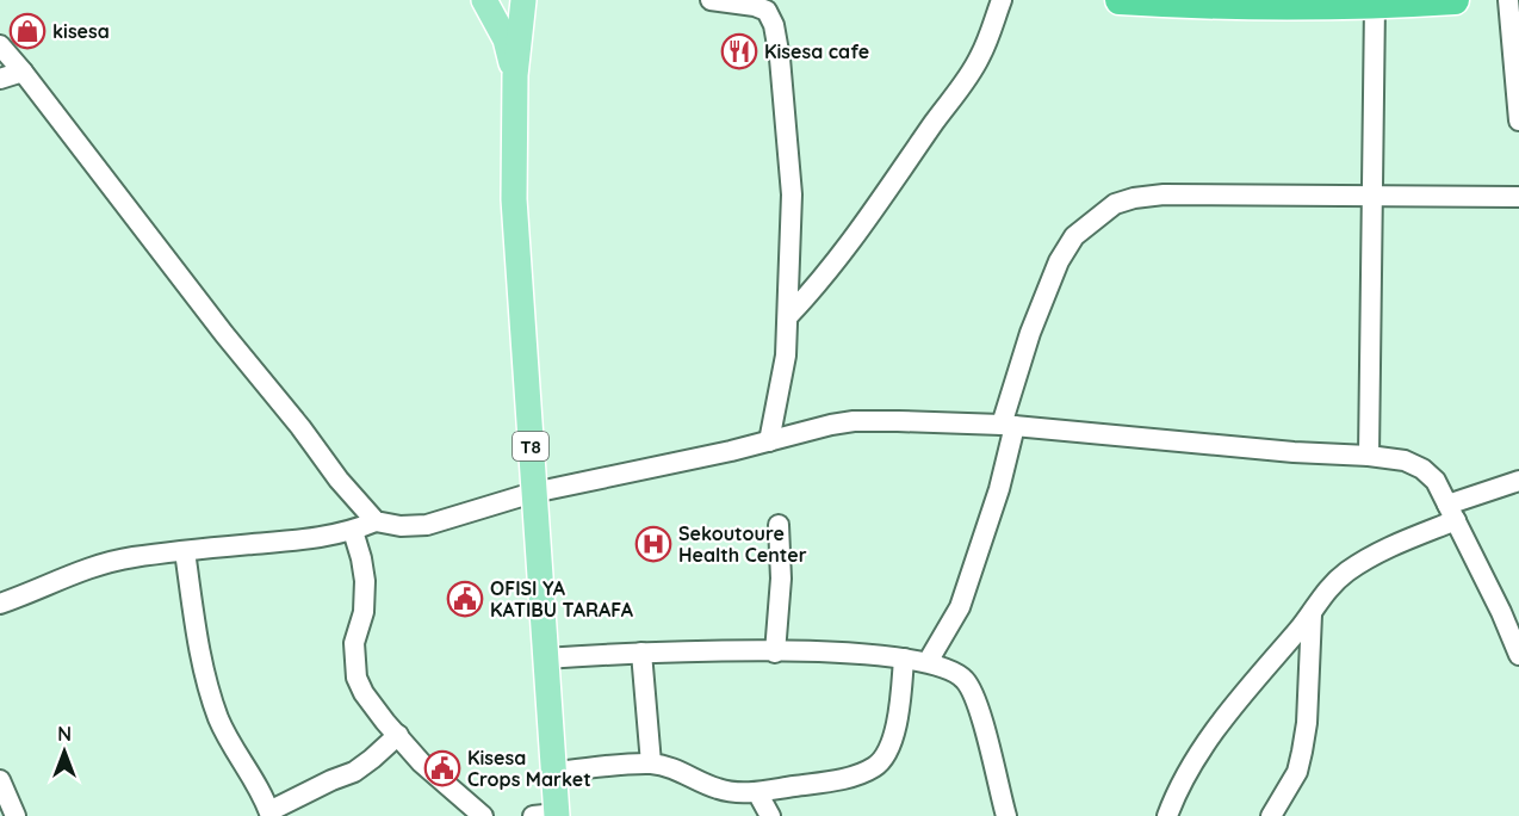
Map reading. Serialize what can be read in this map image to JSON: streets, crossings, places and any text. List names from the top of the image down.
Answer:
{
  "streets": {
    "main road": ["T8"]
  },
  "places": {
    "shop": ["kisesa"],
    "restaurant": ["Kisesa cafe"],
    "hospital": ["Sekoutoure Health Center"],
    "public building": ["OFISI YA KATIBU TARAFA", "Kisesa Crops Market"]
  },
  "north": "top"
}
